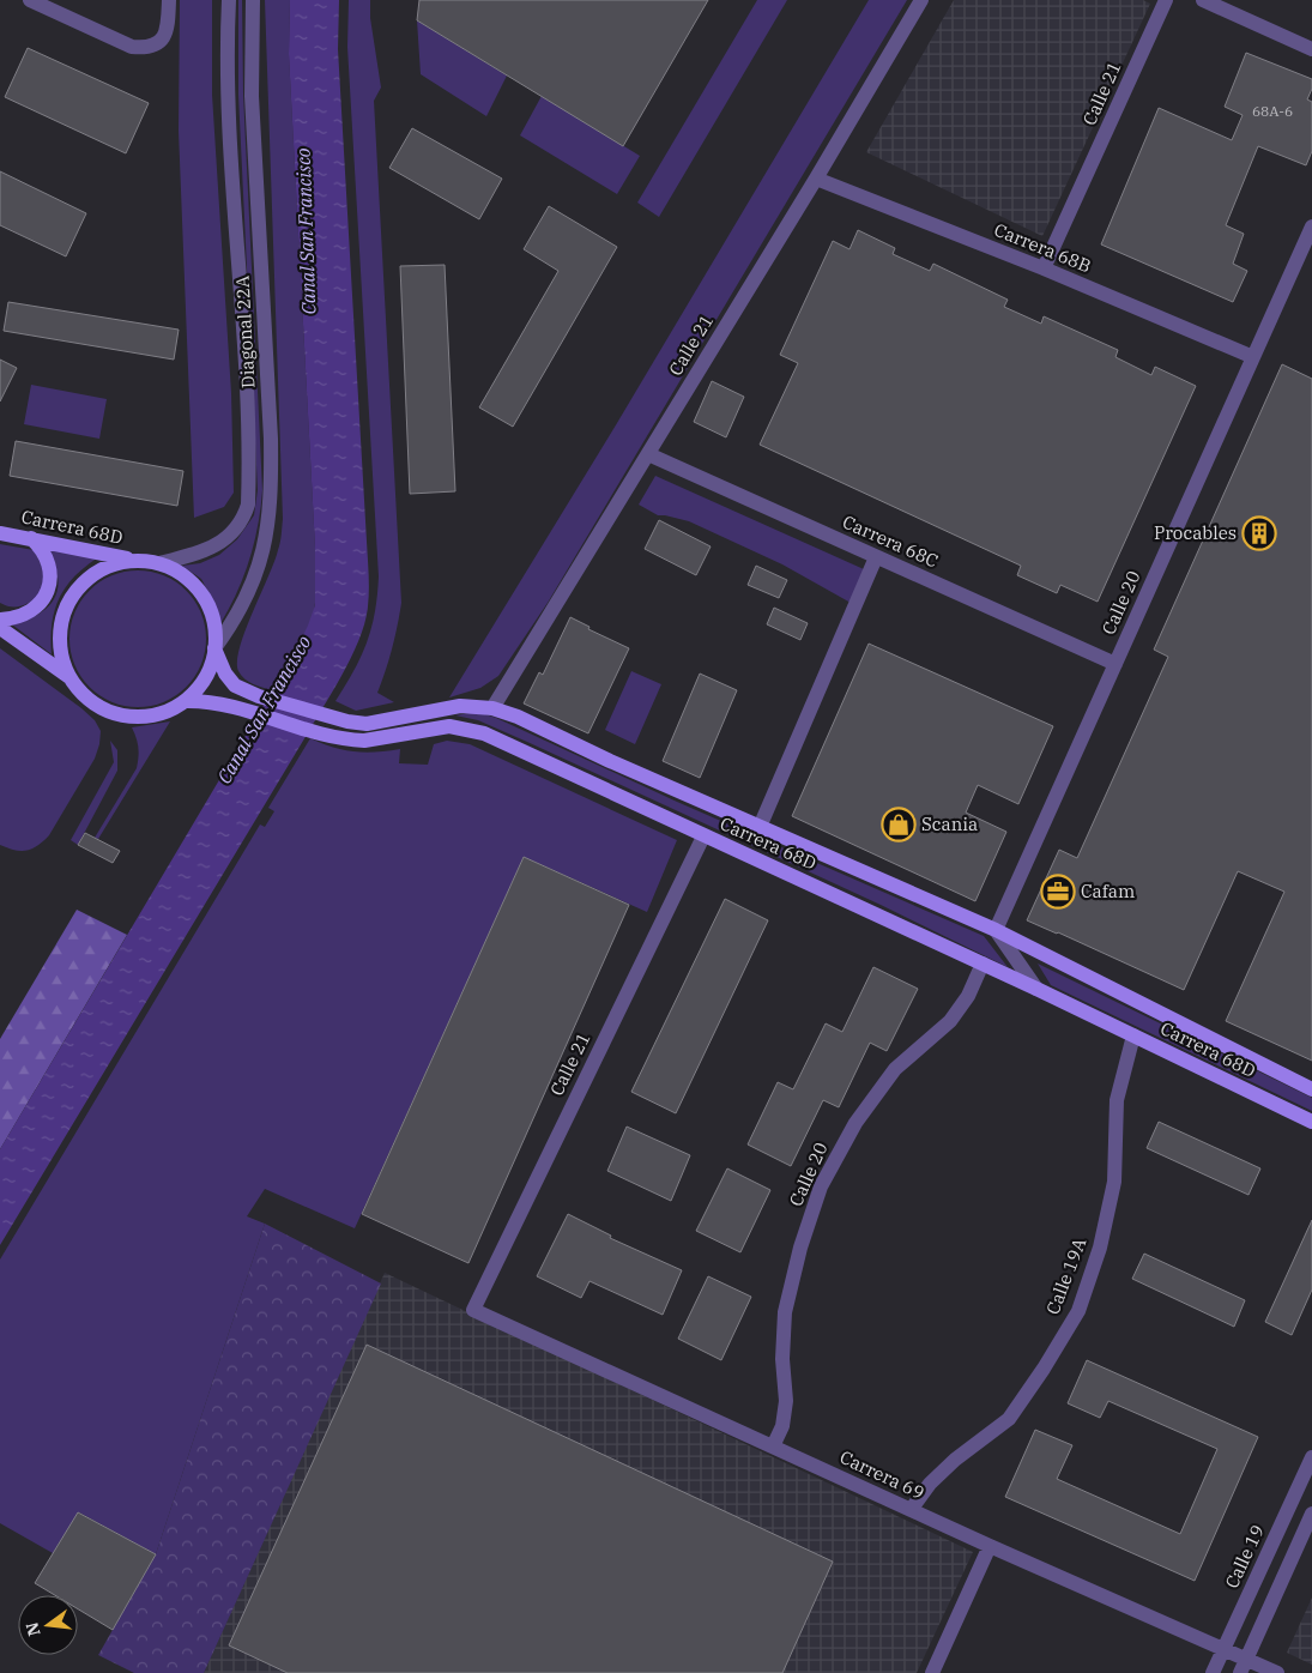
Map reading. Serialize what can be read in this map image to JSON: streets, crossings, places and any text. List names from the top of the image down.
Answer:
{
  "streets": {
    "main road": ["Carrera 68D"],
    "street": [
      "Calle 21",
      "Carrera 68B",
      "Diagonal 22A",
      "Carrera 68C",
      "Calle 20",
      "Calle 19A",
      "Carrera 69",
      "Calle 19"
    ]
  },
  "crossings": [
    ["Calle 21", "Carrera 68B"],
    ["Calle 21", "Carrera 68D"],
    ["Calle 21", "Carrera 68C"],
    ["Calle 21", "Carrera 69"],
    ["Carrera 68B", "Calle 20"],
    ["Diagonal 22A", "Carrera 68D"],
    ["Carrera 68D", "Calle 20"],
    ["Carrera 68D", "Calle 19A"],
    ["Carrera 68C", "Calle 20"],
    ["Calle 20", "Carrera 69"],
    ["Calle 19A", "Carrera 69"],
    ["Carrera 69", "Calle 19"]
  ],
  "water": ["Canal San Francisco"],
  "places": {
    "building": ["Procables"],
    "shop": ["Scania"],
    "office": ["Cafam"]
  },
  "house_numbers": ["68A-6"],
  "north": "left"
}
